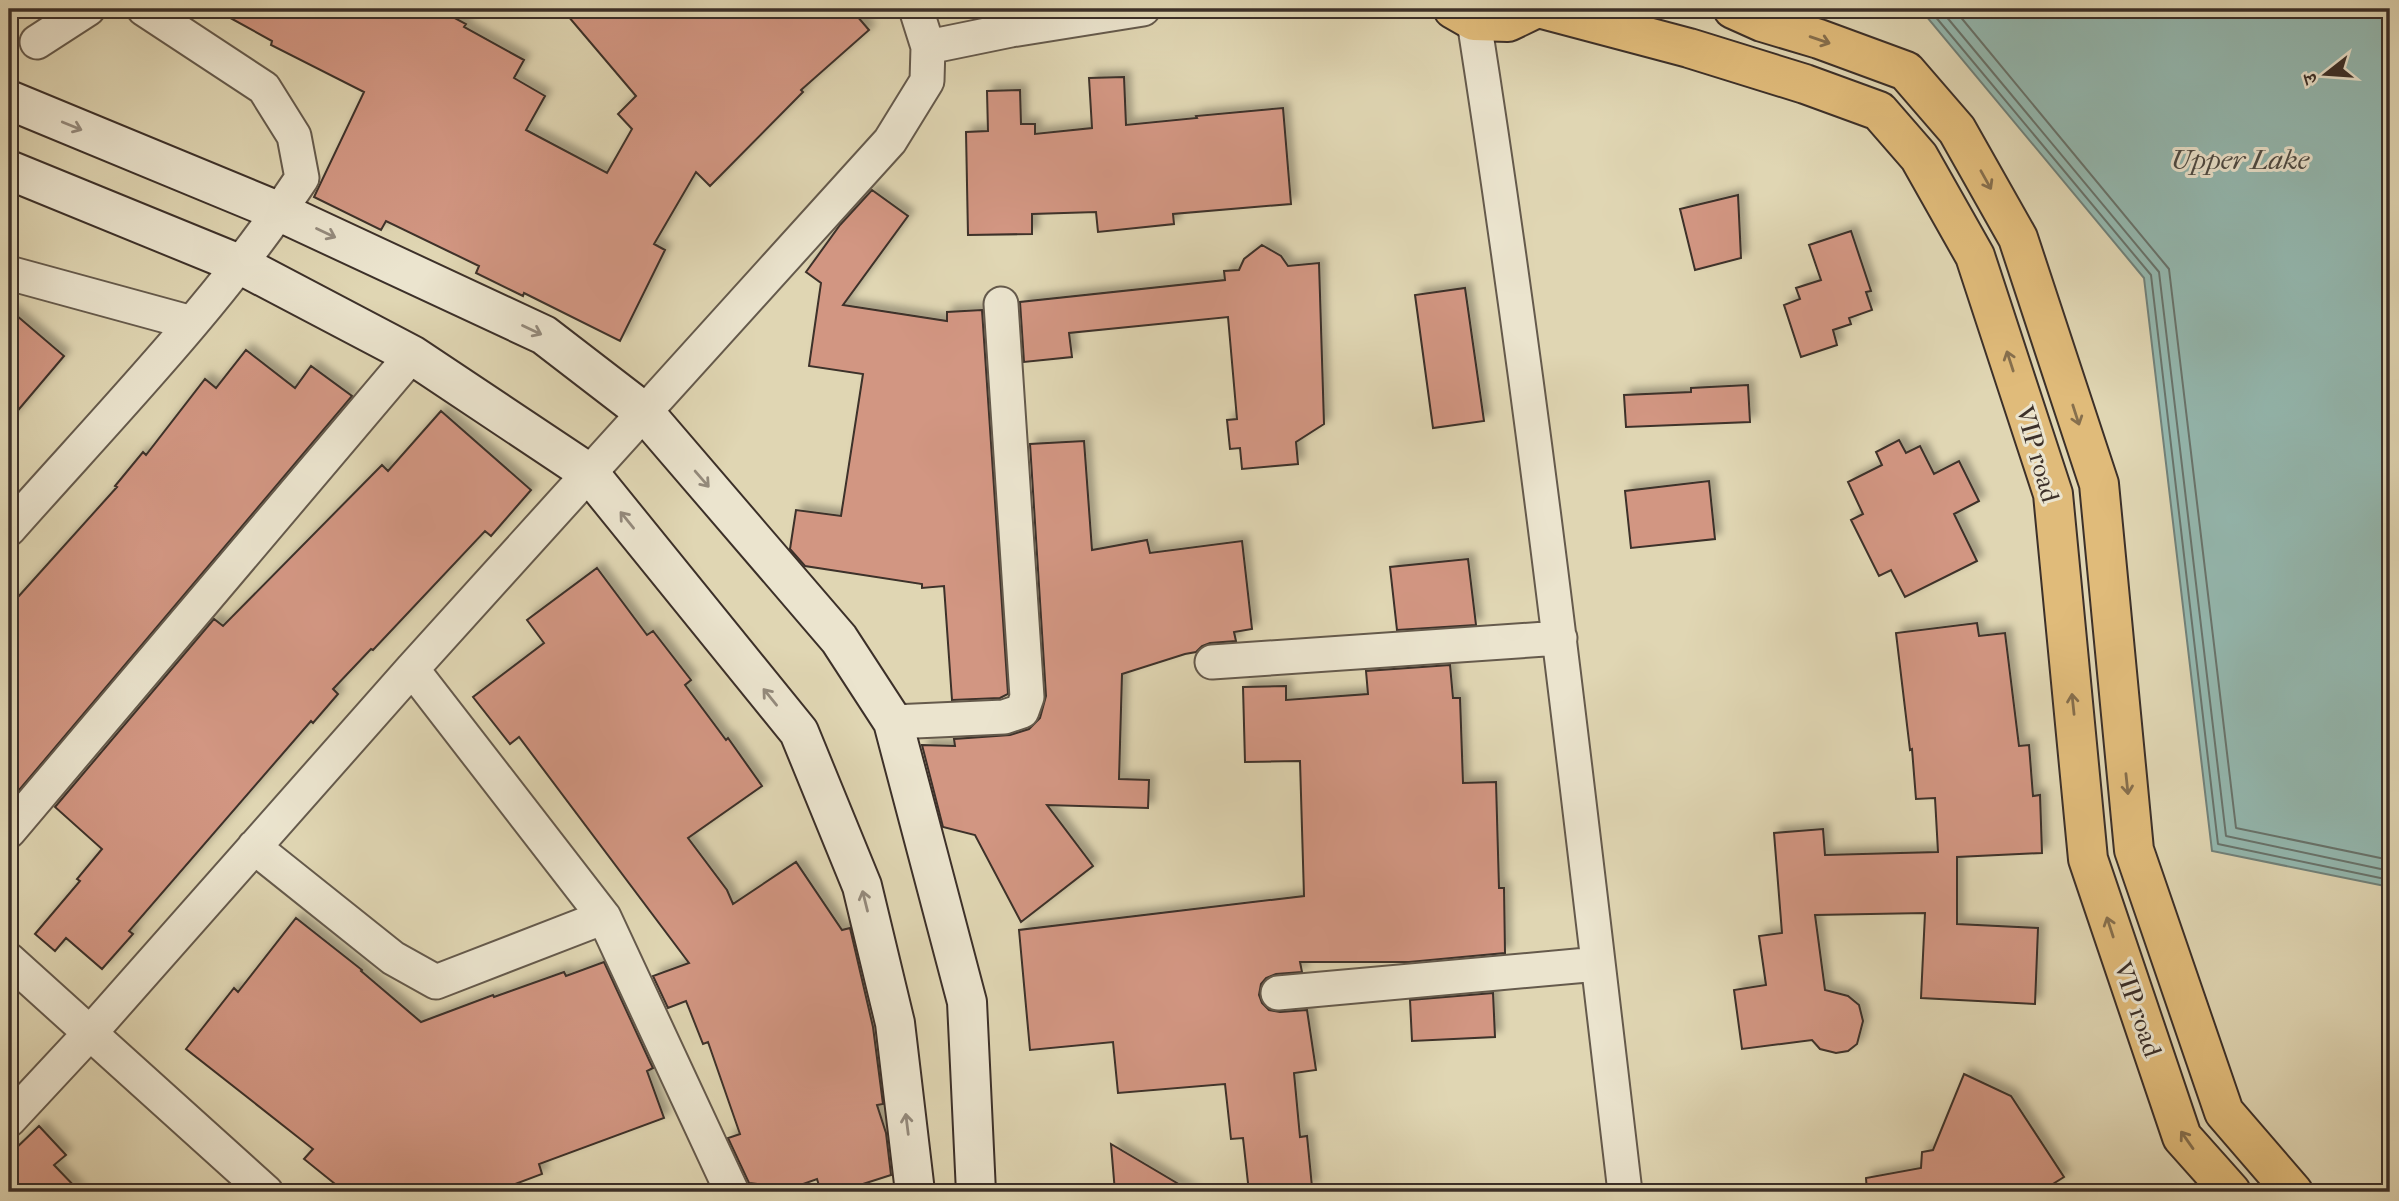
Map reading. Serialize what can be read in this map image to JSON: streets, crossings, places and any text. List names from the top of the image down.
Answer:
{
  "streets": {
    "main road": ["VIP road"]
  },
  "water": ["Upper Lake"],
  "north": "left"
}
